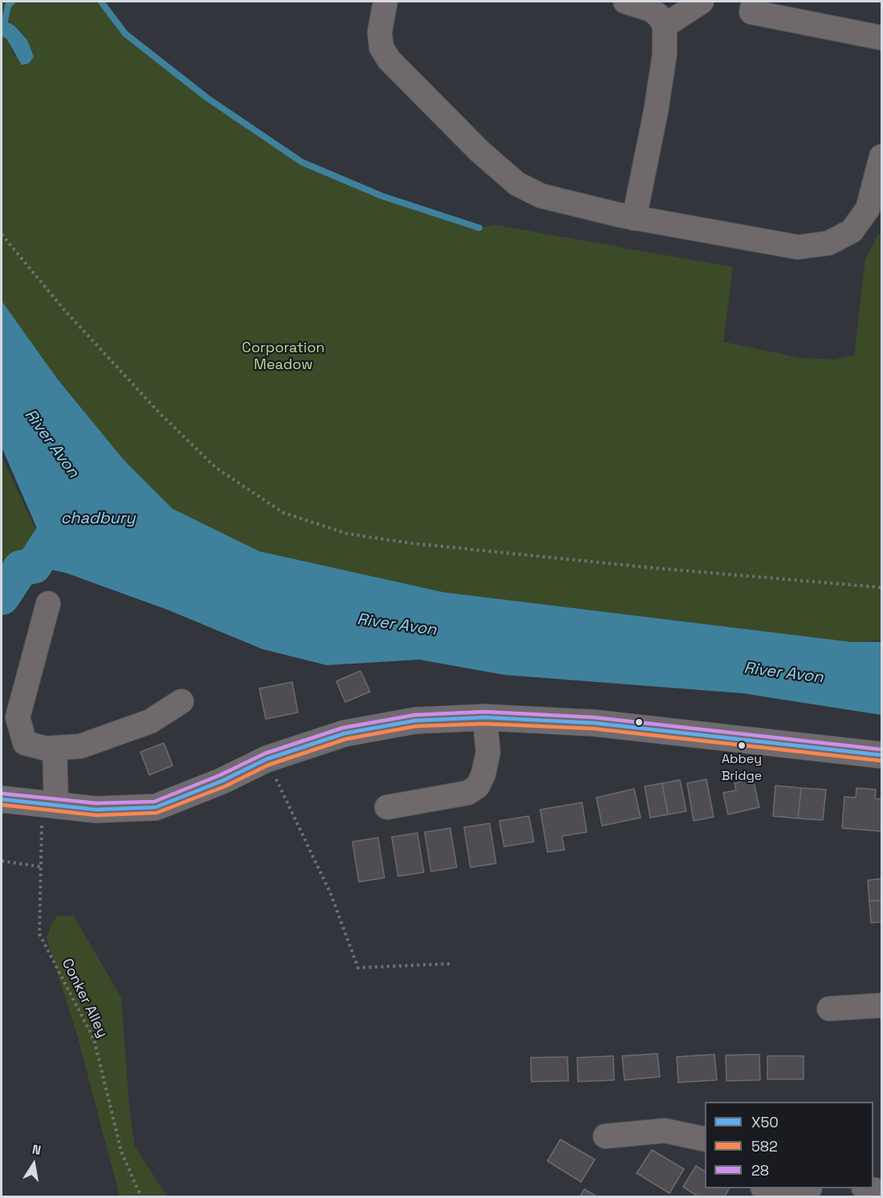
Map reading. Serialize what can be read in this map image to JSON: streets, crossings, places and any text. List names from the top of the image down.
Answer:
{
  "streets": {
    "path": ["Conker Alley"]
  },
  "water": ["River Avon", "chadbury"],
  "parks": ["Corporation Meadow"],
  "places": ["Abbey Bridge"],
  "lines": ["transit line 28", "transit line X50", "transit line 582"],
  "legend": ["X50", "582", "28"],
  "north": "top"
}
